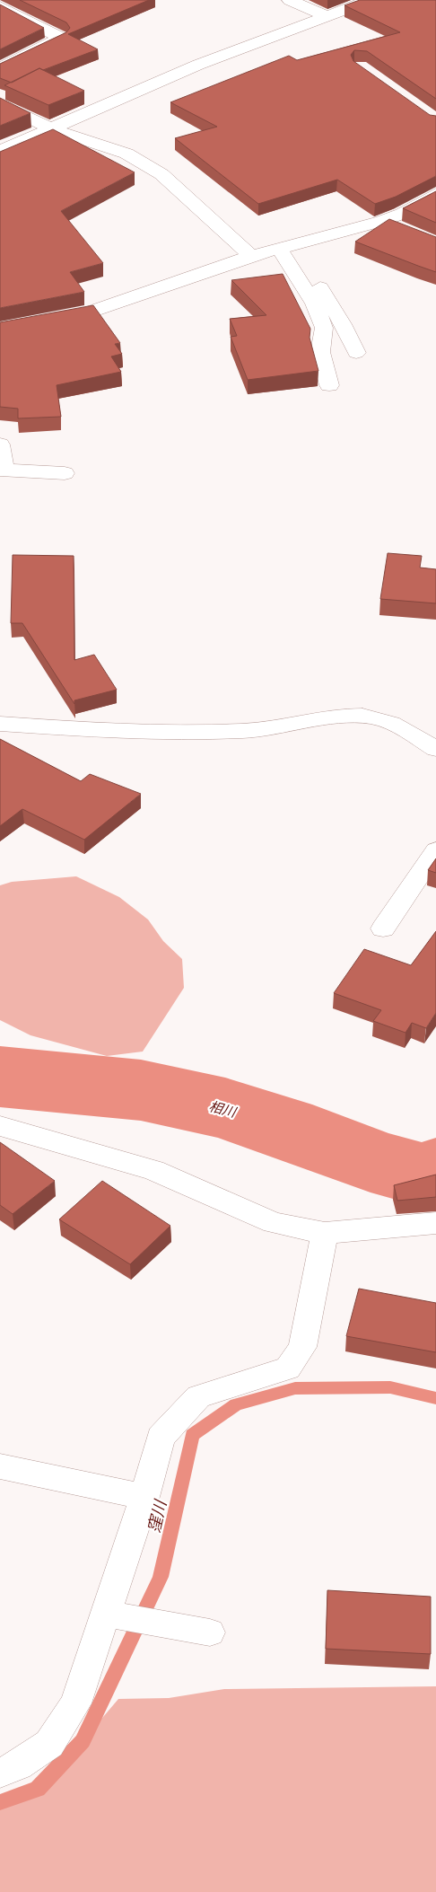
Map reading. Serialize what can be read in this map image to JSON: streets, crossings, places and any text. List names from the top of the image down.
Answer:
{
  "water": ["相川", "窪川"]
}
